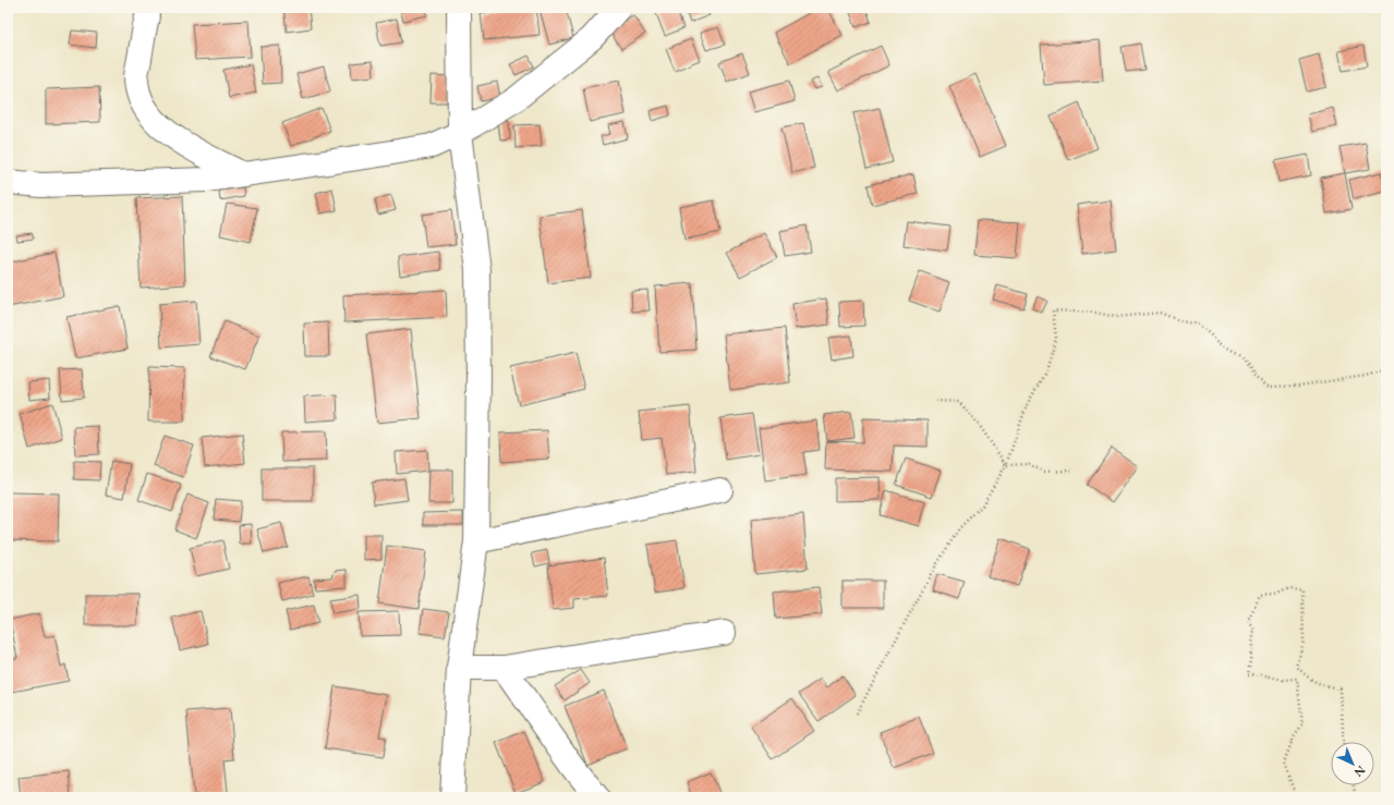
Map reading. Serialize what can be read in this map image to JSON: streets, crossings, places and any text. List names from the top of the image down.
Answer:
{
  "north": "bottom right"
}
